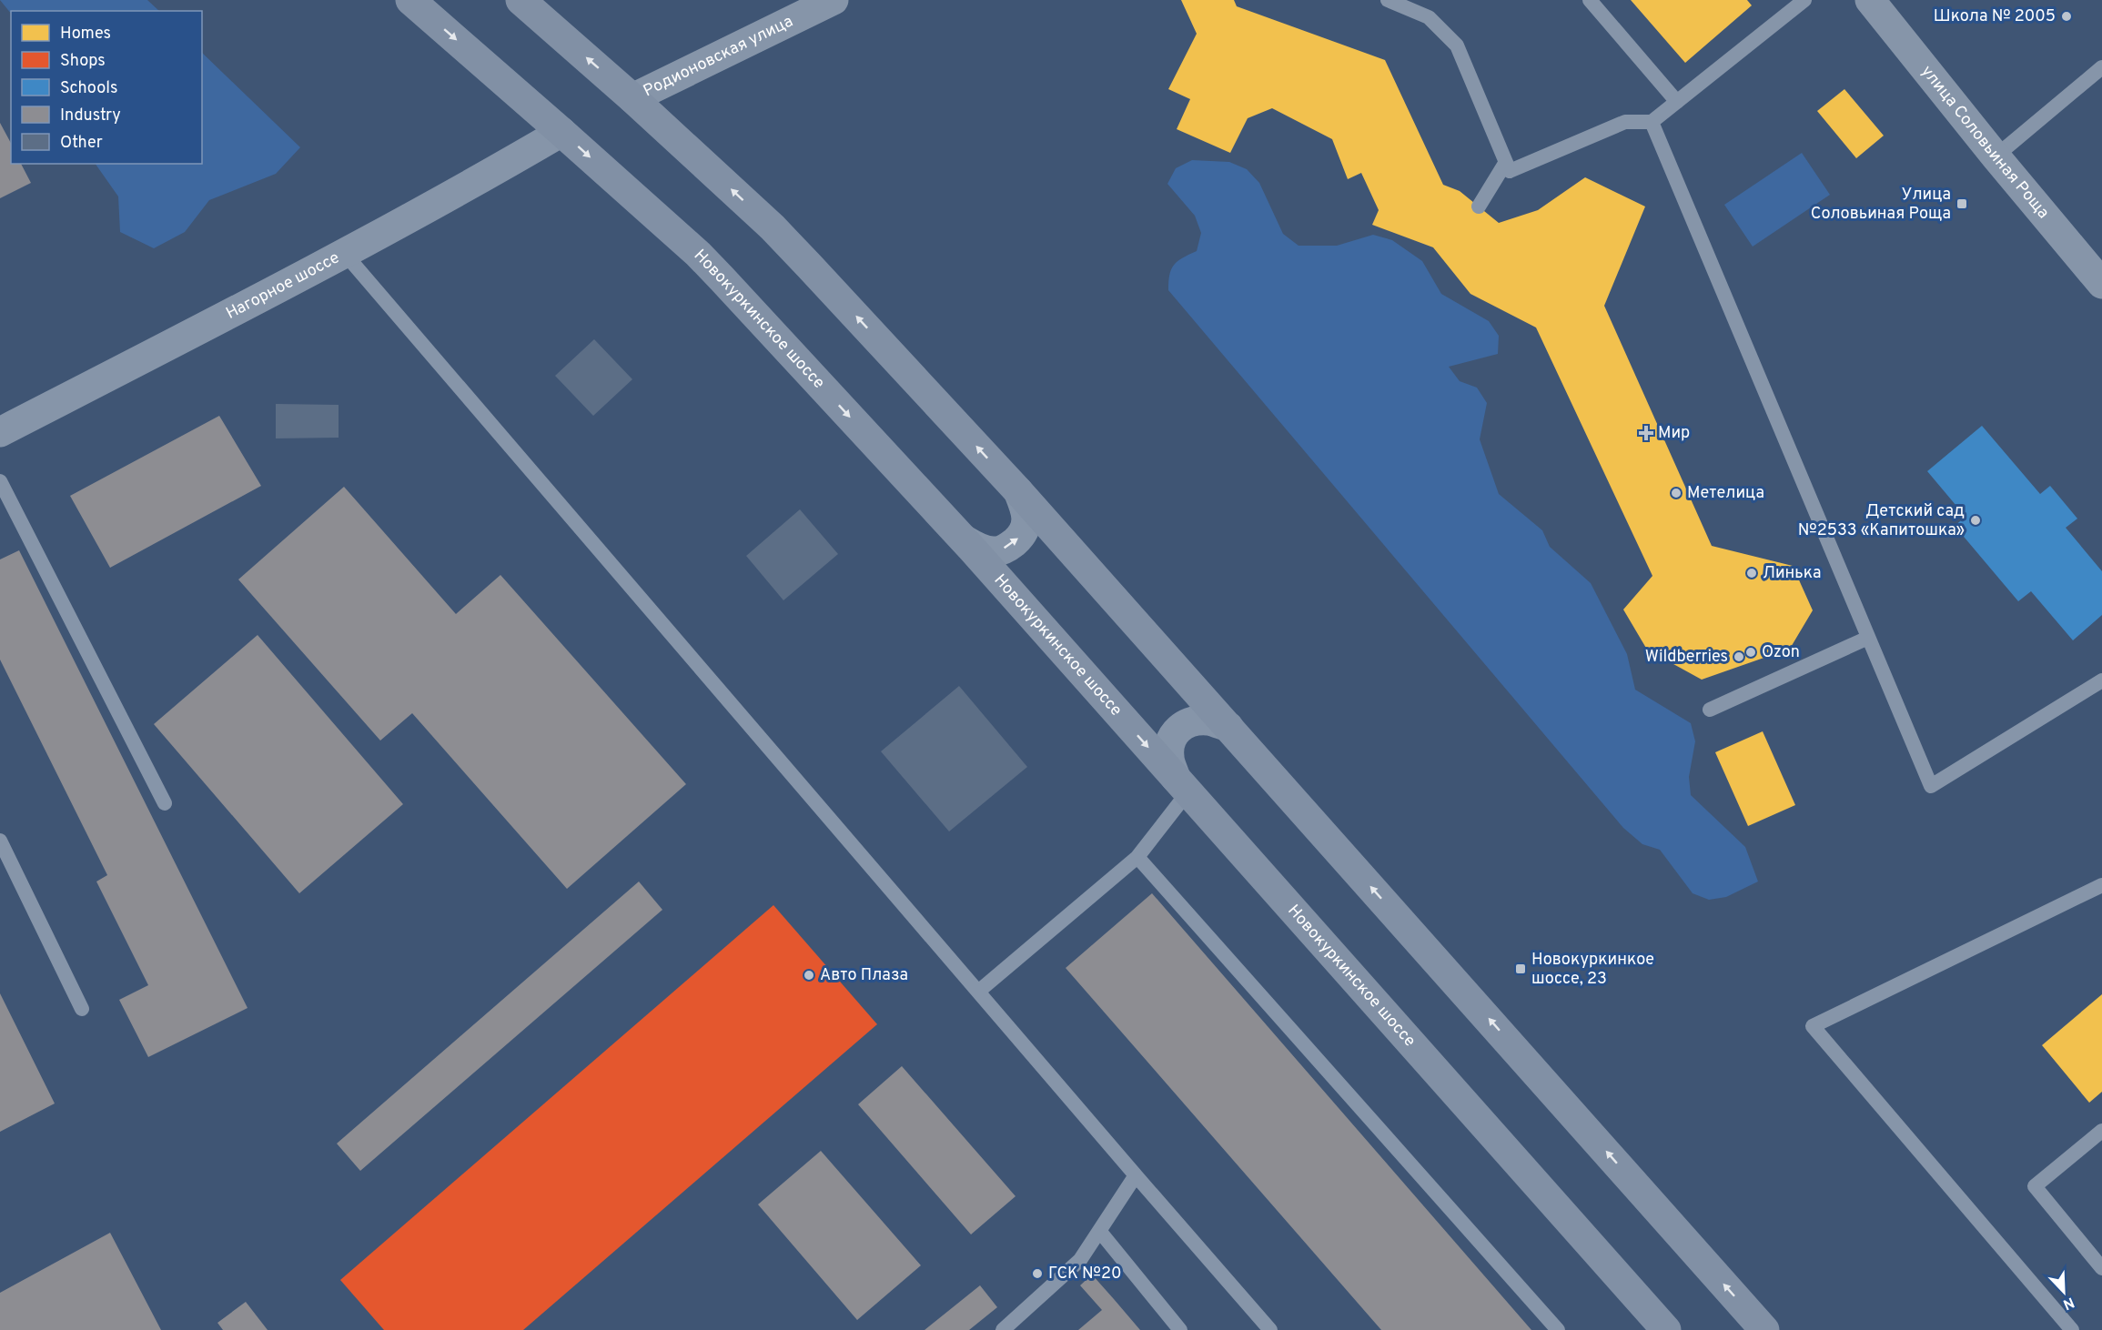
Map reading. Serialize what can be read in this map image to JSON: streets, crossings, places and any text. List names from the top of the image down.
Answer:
{
  "streets": {
    "main road": ["Новокуркинское шоссе"],
    "street": ["Родионовская улица", "улица Соловьиная Роща", "Нагорное шоссе"]
  },
  "crossings": [
    ["Нагорное шоссе", "Новокуркинское шоссе"]
  ],
  "places": {
    "other": [
      "Школа № 2005",
      "Метелица",
      "Детский сад №2533 «Капитошка»",
      "Линька",
      "Ozon",
      "Wildberries",
      "Авто Плаза",
      "ГСК №20"
    ],
    "transit": ["Улица Соловьиная Роща", "Новокуркинкое шоссе, 23"],
    "health": ["Мир"]
  },
  "legend": [
    "Homes",
    "Shops",
    "Schools",
    "Industry",
    "Other"
  ],
  "north": "bottom right"
}
